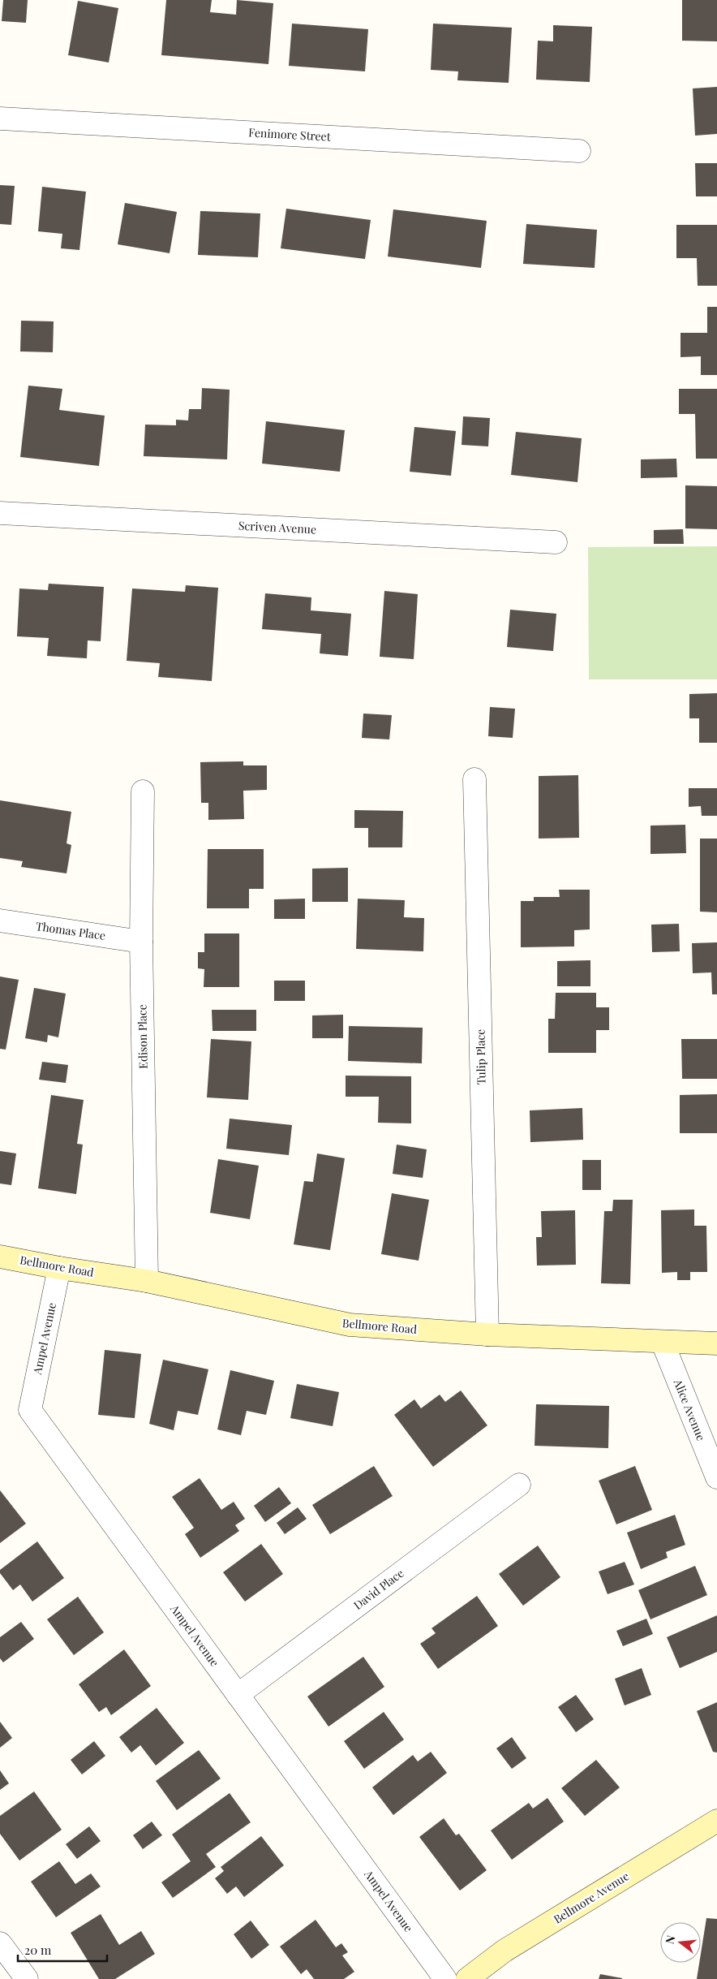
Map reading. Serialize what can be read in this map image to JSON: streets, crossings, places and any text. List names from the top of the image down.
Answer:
{
  "streets": {
    "main road": ["Bellmore Road", "Bellmore Avenue"],
    "street": [
      "Fenimore Street",
      "Scriven Avenue",
      "Thomas Place",
      "Edison Place",
      "Tulip Place",
      "Ampel Avenue",
      "Alice Avenue",
      "David Place"
    ]
  },
  "crossings": [
    ["Thomas Place", "Edison Place"],
    ["Edison Place", "Bellmore Road"],
    ["Tulip Place", "Bellmore Road"],
    ["Bellmore Road", "Ampel Avenue"],
    ["Bellmore Road", "Alice Avenue"],
    ["Ampel Avenue", "David Place"]
  ],
  "scale_bar": "20 m",
  "north": "left"
}
